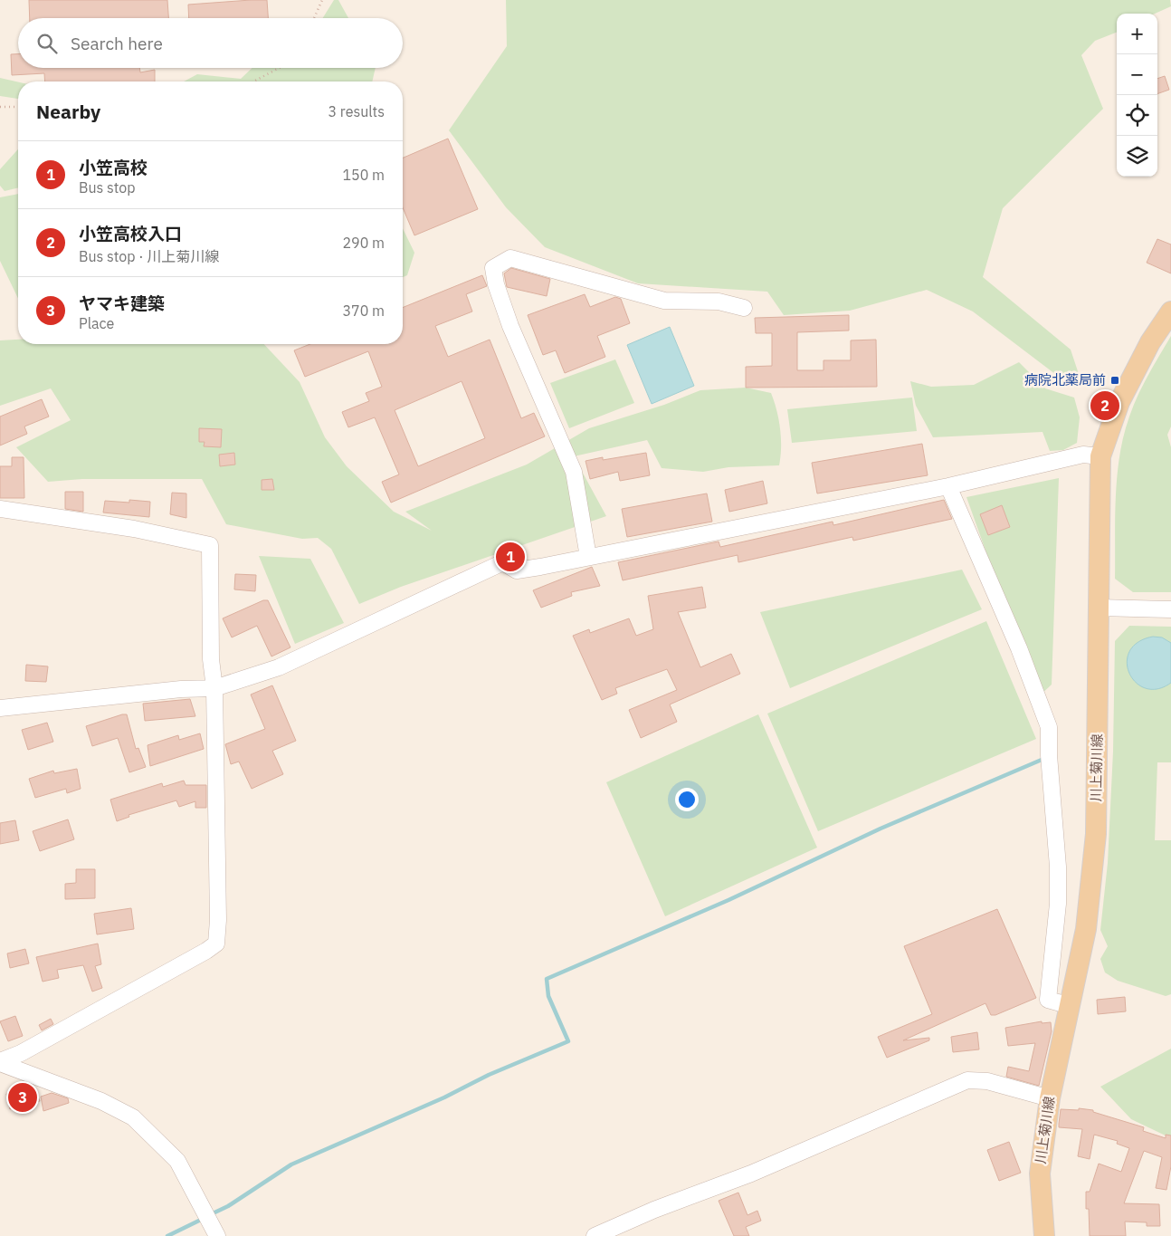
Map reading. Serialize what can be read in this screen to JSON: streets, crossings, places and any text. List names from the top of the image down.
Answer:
{
  "streets": {
    "main road": ["川上菊川線"]
  },
  "places": {
    "transit": ["病院北薬局前"]
  },
  "page": {
    "map_buttons": ["+", "−"],
    "search": "Search here",
    "heading": ["Nearby", "3 results"],
    "list": [
      {
        "mark": "1",
        "name": "小笠高校",
        "note": "Bus stop",
        "value": "150 m"
      },
      {
        "mark": "2",
        "name": "小笠高校入口",
        "note": "Bus stop · 川上菊川線",
        "value": "290 m"
      },
      {
        "mark": "3",
        "name": "ヤマキ建築",
        "note": "Place",
        "value": "370 m"
      }
    ],
    "pins": ["2", "1", "3"]
  }
}
